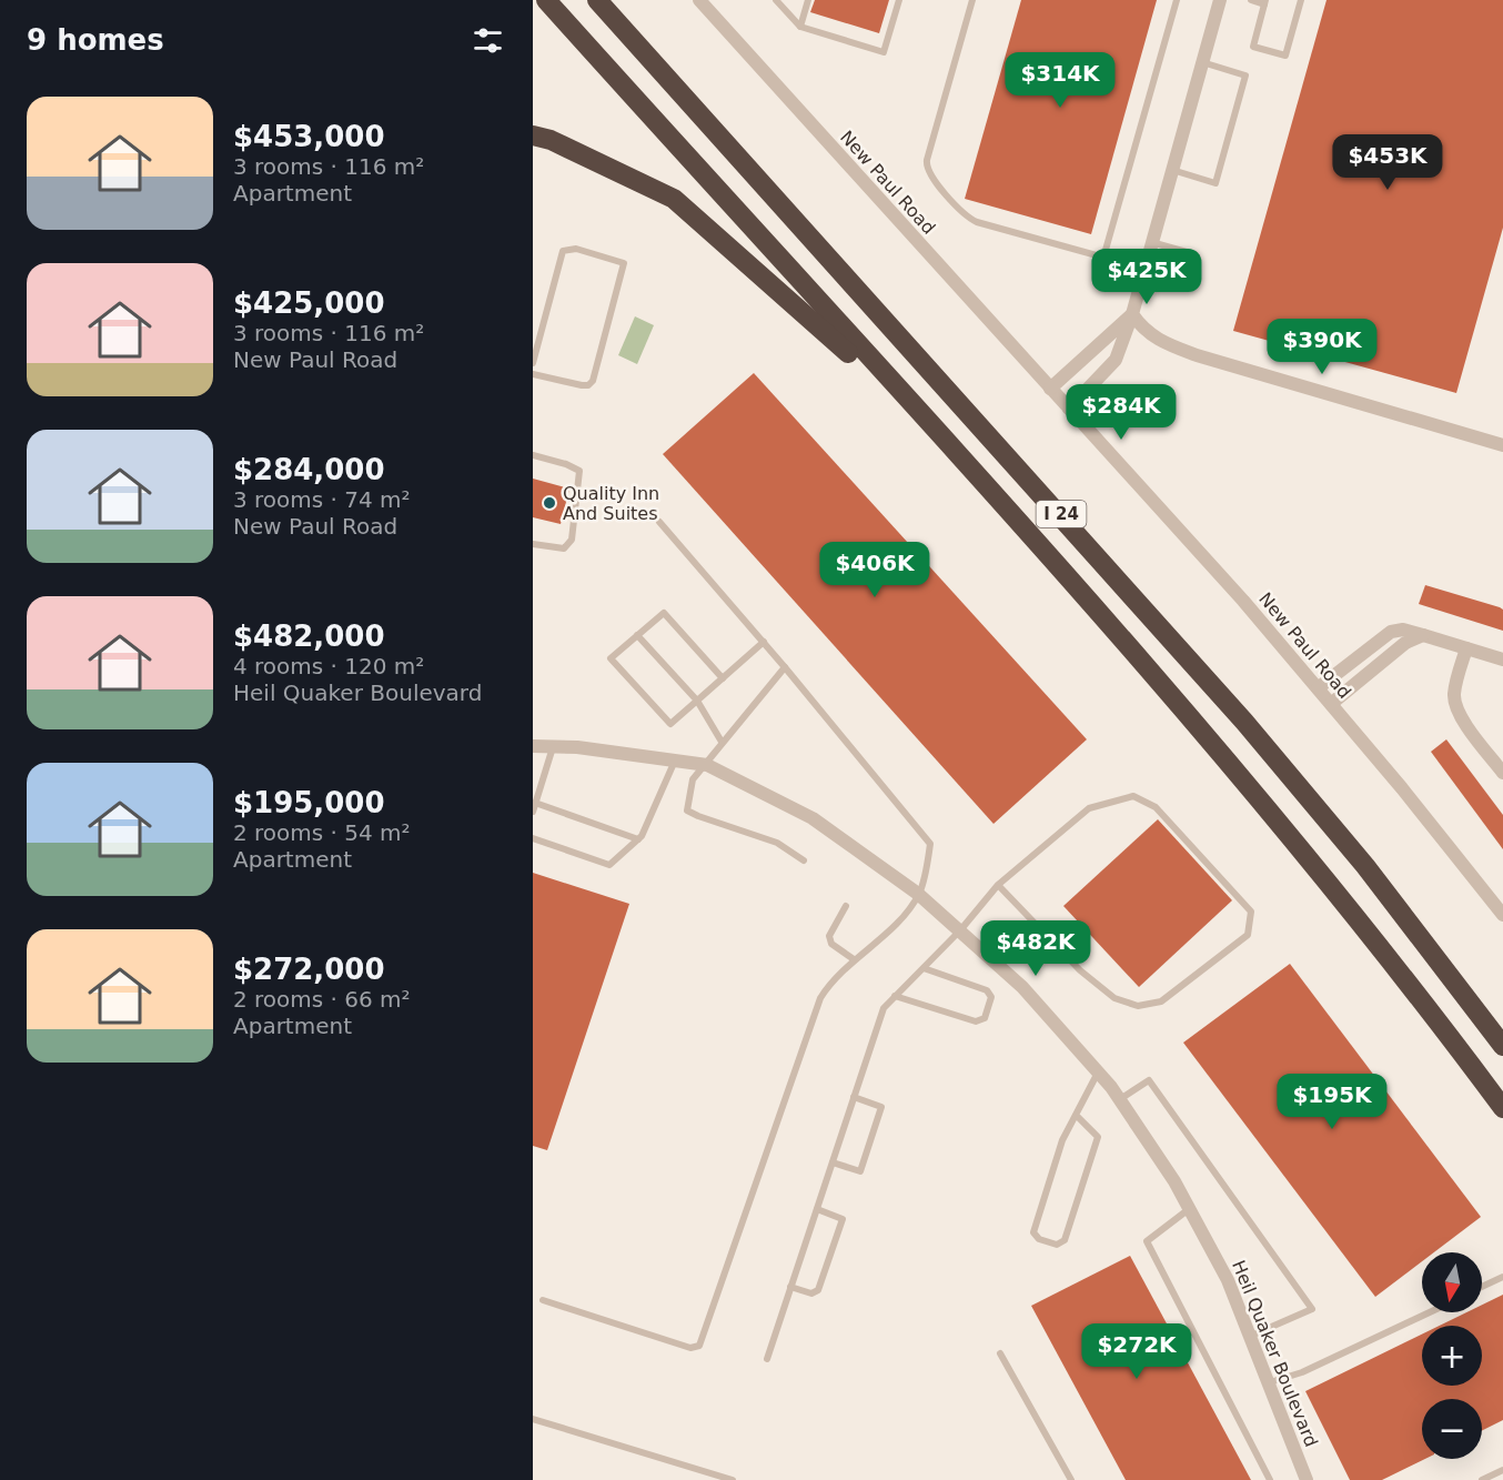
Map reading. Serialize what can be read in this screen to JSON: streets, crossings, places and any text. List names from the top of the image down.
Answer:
{
  "streets": {
    "highway": ["I 24"],
    "street": ["New Paul Road", "Heil Quaker Boulevard"]
  },
  "places": ["Quality Inn And Suites"],
  "north": "bottom",
  "page": {
    "heading": "9 homes",
    "price": [
      "$314K",
      "$453K",
      "$425K",
      "$390K",
      "$284K",
      "$406K",
      "$482K",
      "$195K",
      "$272K"
    ],
    "list": [
      {
        "name": "$453,000",
        "note": "3 rooms · 116 m² · Apartment"
      },
      {
        "name": "$425,000",
        "note": "3 rooms · 116 m² · New Paul Road"
      },
      {
        "name": "$284,000",
        "note": "3 rooms · 74 m² · New Paul Road"
      },
      {
        "name": "$482,000",
        "note": "4 rooms · 120 m² · Heil Quaker Boulevard"
      },
      {
        "name": "$195,000",
        "note": "2 rooms · 54 m² · Apartment"
      },
      {
        "name": "$272,000",
        "note": "2 rooms · 66 m² · Apartment"
      }
    ],
    "map_buttons": ["+", "−"]
  }
}
